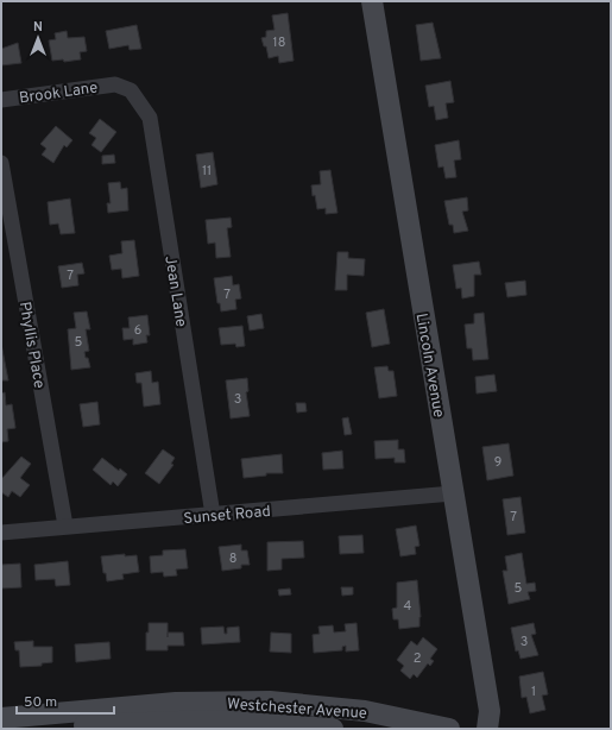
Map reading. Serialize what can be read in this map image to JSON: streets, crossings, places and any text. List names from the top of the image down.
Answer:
{
  "streets": {
    "main road": ["Lincoln Avenue", "Westchester Avenue"],
    "street": [
      "Brook Lane",
      "Jean Lane",
      "Phyllis Place",
      "Sunset Road"
    ]
  },
  "crossings": [
    ["Brook Lane", "Jean Lane"],
    ["Jean Lane", "Sunset Road"],
    ["Phyllis Place", "Sunset Road"],
    ["Lincoln Avenue", "Sunset Road"]
  ],
  "house_numbers": [
    "18",
    "11",
    "7",
    "7",
    "6",
    "5",
    "3",
    "9",
    "7",
    "8",
    "5",
    "4",
    "3",
    "2",
    "1"
  ],
  "scale_bar": "50 m",
  "north": "top"
}
